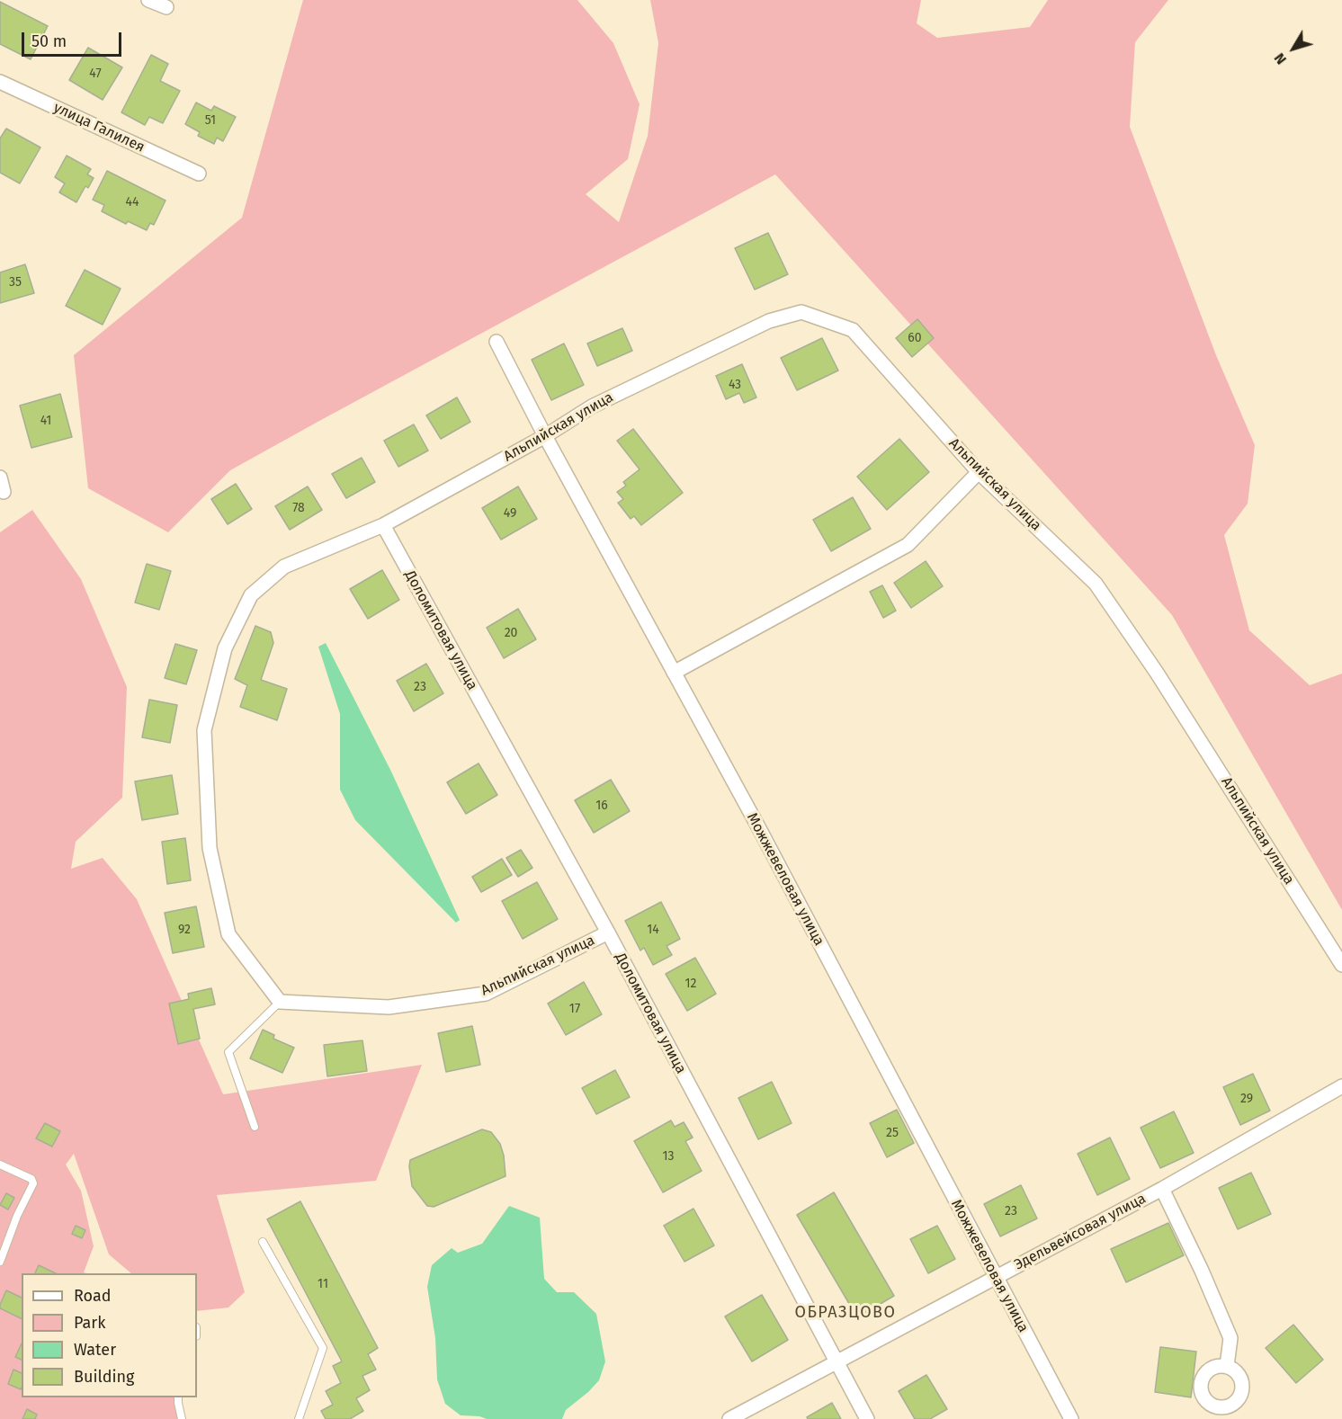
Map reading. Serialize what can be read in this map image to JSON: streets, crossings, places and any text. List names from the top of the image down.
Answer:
{
  "streets": {
    "street": [
      "улица Галилея",
      "Альпийская улица",
      "Доломитовая улица",
      "Можжевеловая улица",
      "Эдельвейсовая улица"
    ]
  },
  "crossings": [
    ["Альпийская улица", "Доломитовая улица"],
    ["Альпийская улица", "Можжевеловая улица"],
    ["Доломитовая улица", "Эдельвейсовая улица"],
    ["Можжевеловая улица", "Эдельвейсовая улица"]
  ],
  "districts": ["ОБРАЗЦОВО"],
  "house_numbers": [
    "47",
    "51",
    "44",
    "35",
    "60",
    "43",
    "41",
    "78",
    "49",
    "20",
    "23",
    "16",
    "92",
    "14",
    "12",
    "17",
    "29",
    "25",
    "13",
    "23",
    "11"
  ],
  "legend": [
    "Road",
    "Park",
    "Water",
    "Building"
  ],
  "scale_bar": "50 m",
  "north": "bottom left"
}
